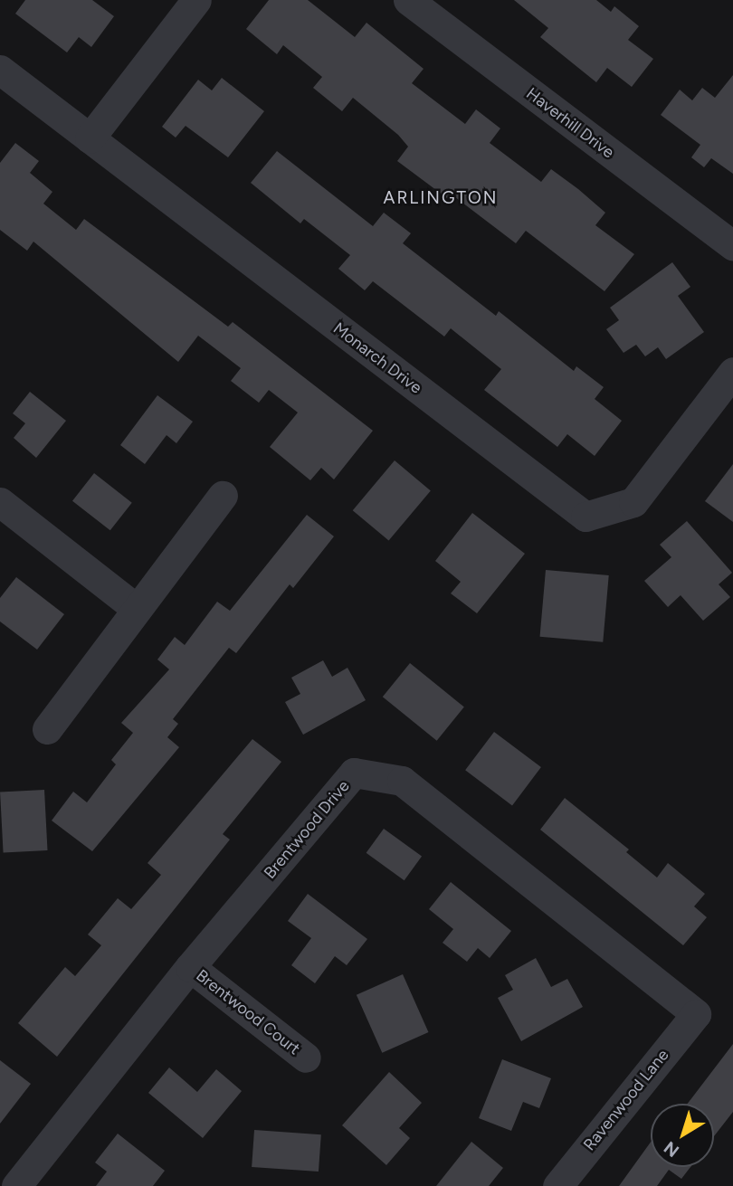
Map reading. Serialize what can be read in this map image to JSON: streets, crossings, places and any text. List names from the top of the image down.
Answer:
{
  "streets": {
    "street": [
      "Haverhill Drive",
      "Monarch Drive",
      "Brentwood Drive",
      "Brentwood Court",
      "Ravenwood Lane"
    ]
  },
  "crossings": [
    ["Brentwood Drive", "Brentwood Court"],
    ["Brentwood Drive", "Ravenwood Lane"]
  ],
  "districts": ["ARLINGTON"],
  "north": "bottom left"
}
